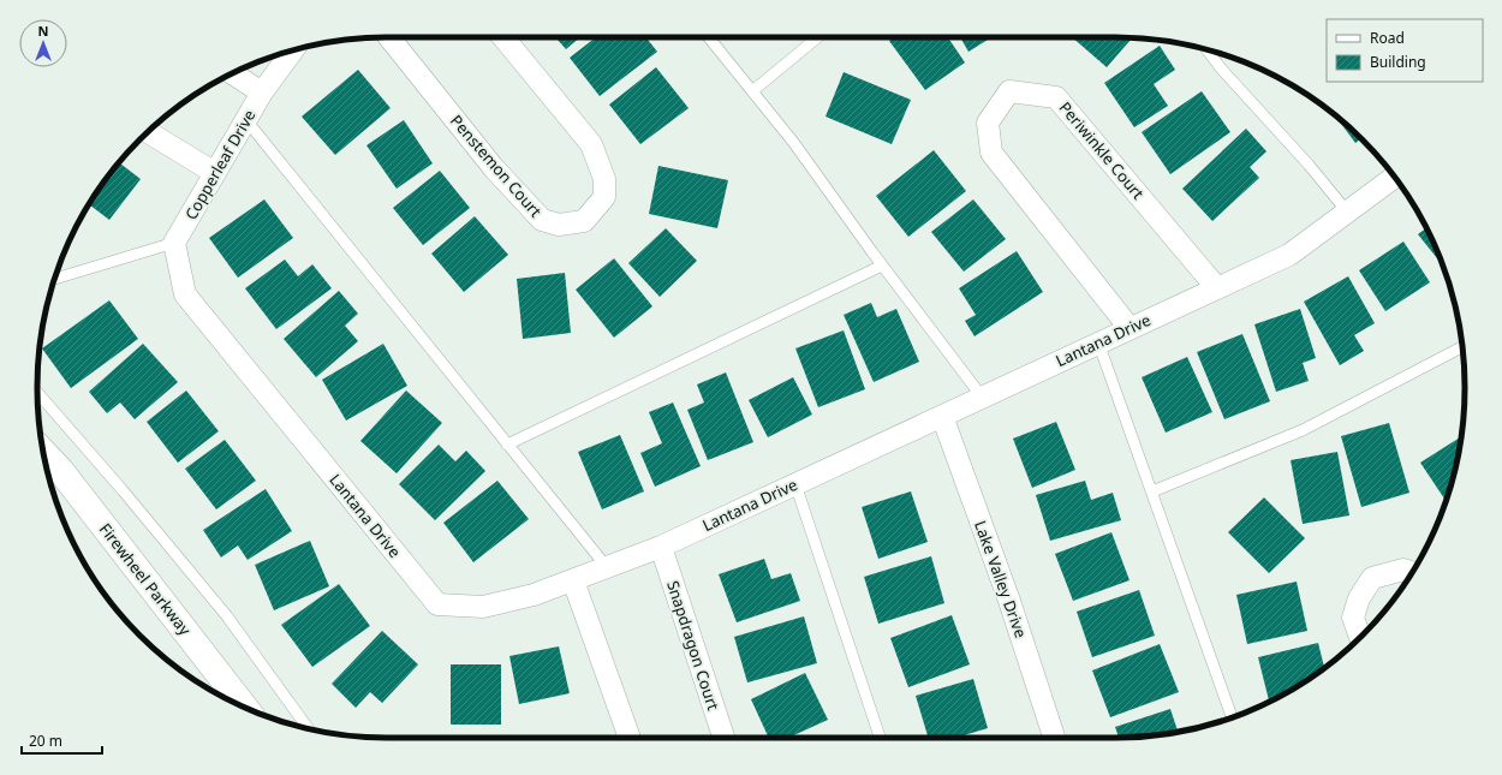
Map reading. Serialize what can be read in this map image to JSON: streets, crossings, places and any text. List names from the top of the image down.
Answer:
{
  "streets": {
    "main road": ["Firewheel Parkway"],
    "street": [
      "Periwinkle Court",
      "Copperleaf Drive",
      "Penstemon Court",
      "Lantana Drive",
      "Lake Valley Drive",
      "Snapdragon Court"
    ]
  },
  "crossings": [
    ["Periwinkle Court", "Lantana Drive"],
    ["Copperleaf Drive", "Lantana Drive"],
    ["Lantana Drive", "Lake Valley Drive"],
    ["Lantana Drive", "Snapdragon Court"]
  ],
  "legend": ["Road", "Building"],
  "scale_bar": "20 m",
  "north": "top"
}
